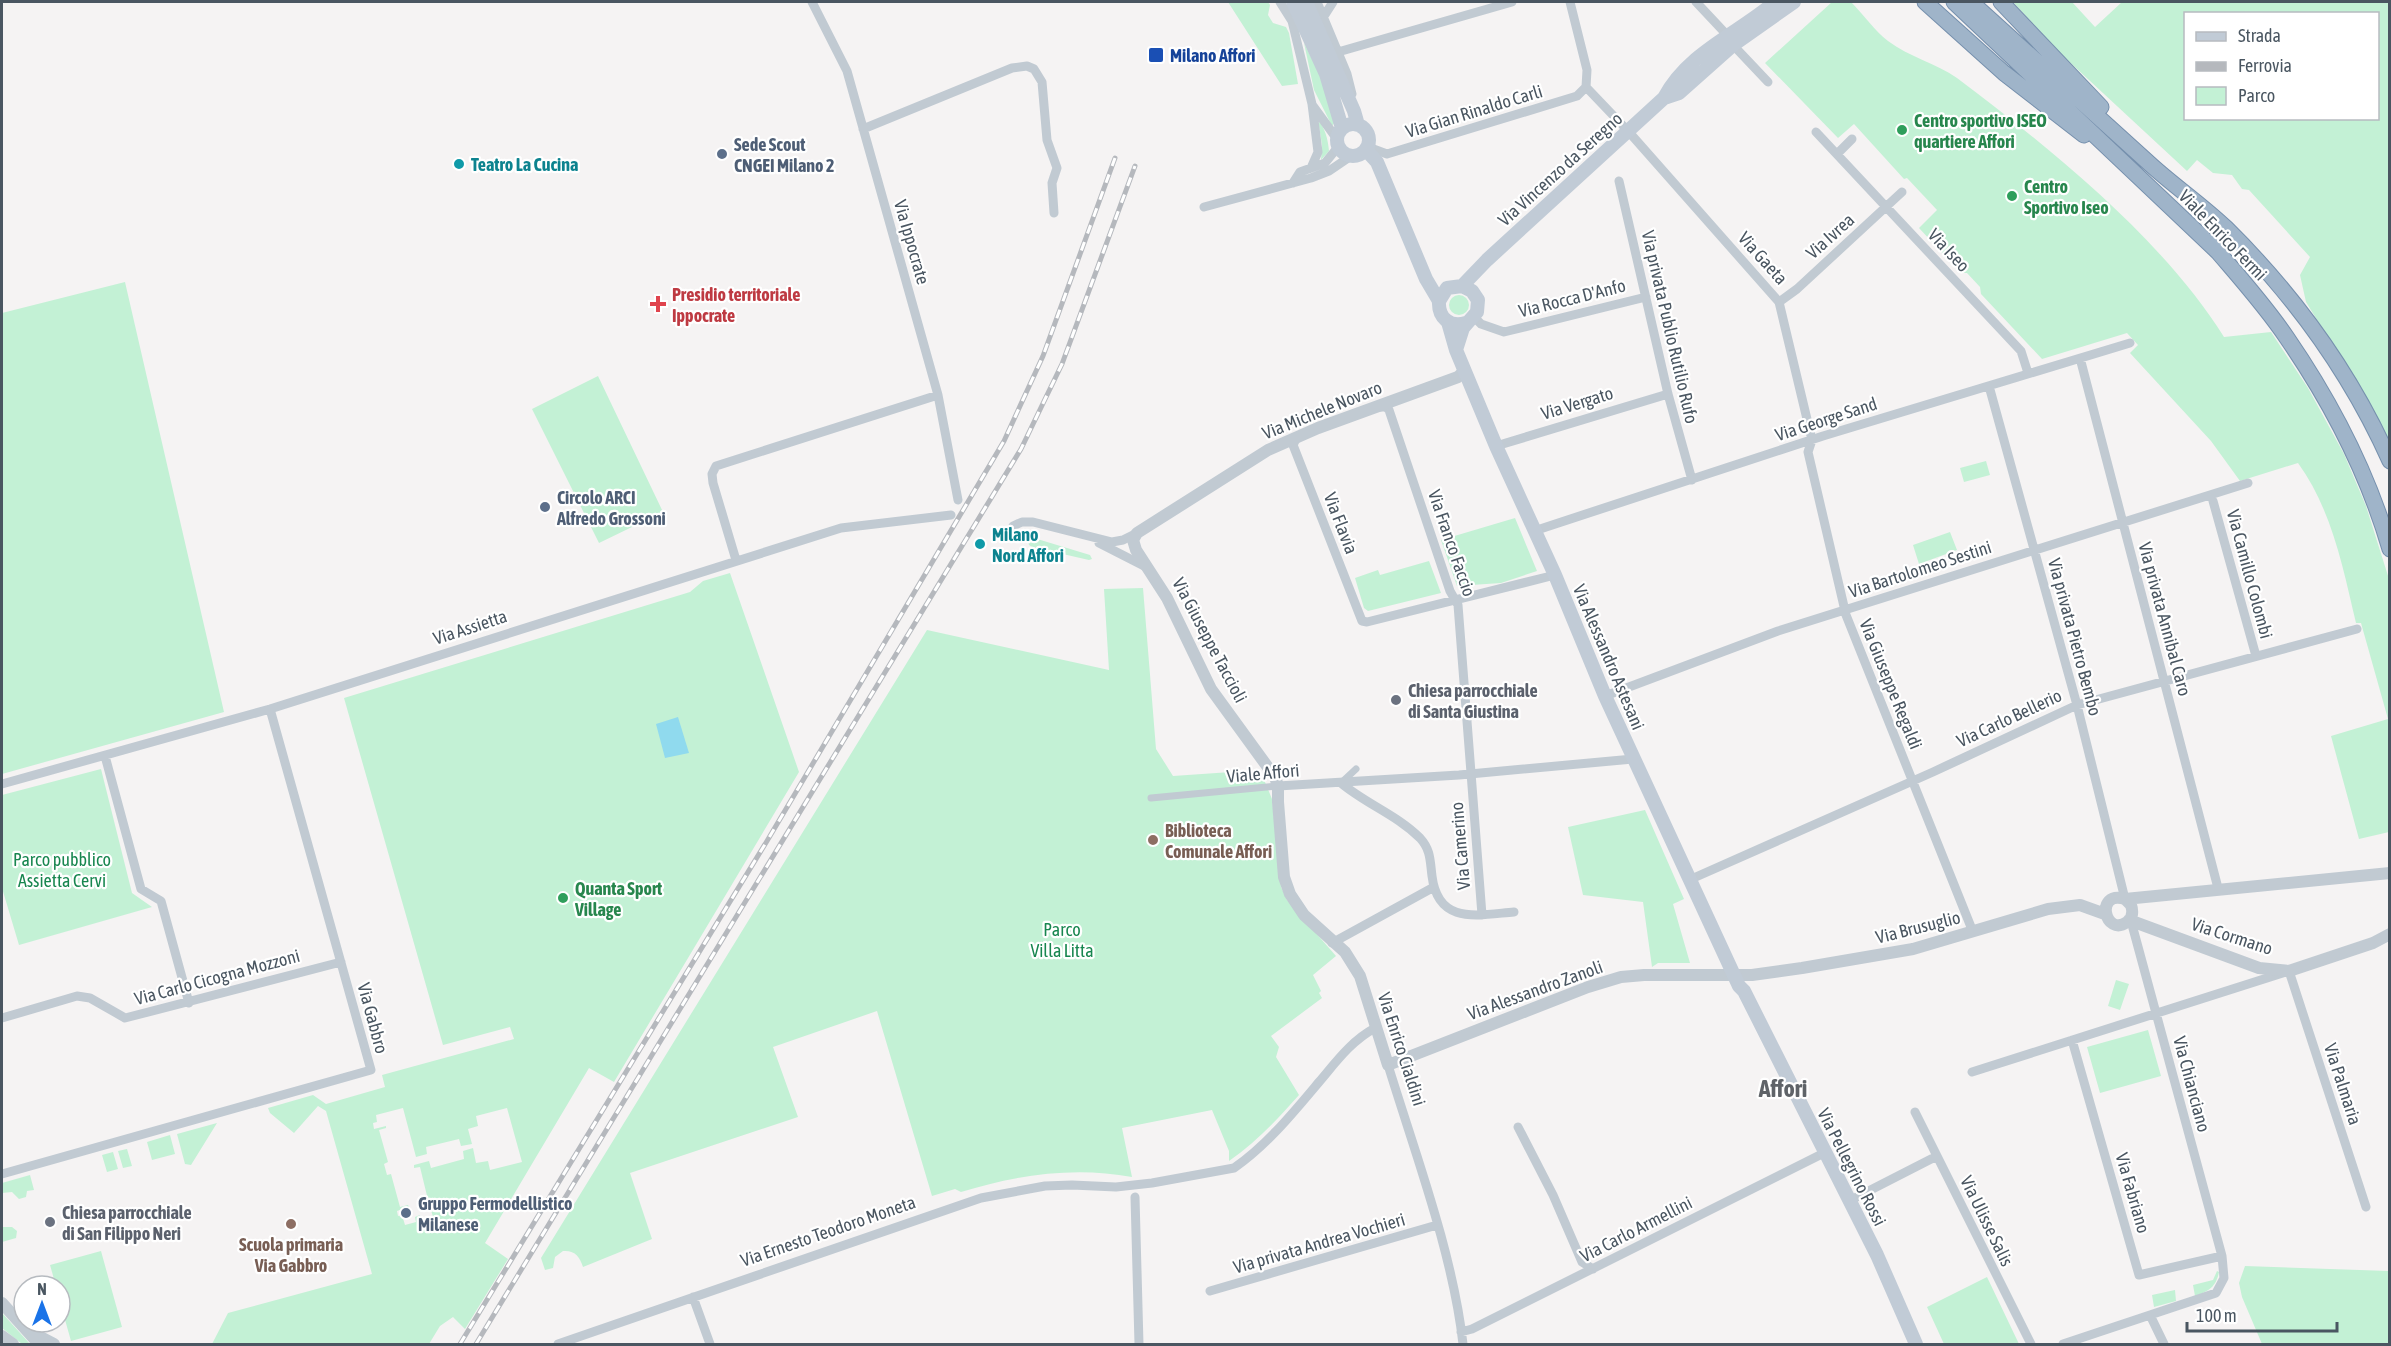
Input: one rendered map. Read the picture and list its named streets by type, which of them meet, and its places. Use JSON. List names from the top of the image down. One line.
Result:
{"streets":{"highway":["Viale Enrico Fermi"],"main road":["Via Vincenzo da Seregno","Via Alessandro Astesani","Via Pellegrino Rossi"],"street":["Via Gian Rinaldo Carli","Via Ivrea","Via Ippocrate","Via Iseo","Via Gaeta","Via Rocca D'Anfo","Via privata Publio Rutilio Rufo","Via Vergato","Via Michele Novaro","Via George Sand","Via Flavia","Via Franco Faccio","Via Bartolomeo Sestini","Via Camillo Colombi","Via privata Annibal Caro","Via Assietta","Via privata Pietro Bembo","Via Giuseppe Taccioli","Via Giuseppe Regaldi","Via Carlo Bellerio","Viale Affori","Via Camerino","Via Brusuglio","Via Cormano","Via Carlo Cicogna Mozzoni","Via Alessandro Zanoli","Via Gabbro","Via Enrico Cialdini","Via Chianciano","Via Palmaria","Via Fabriano","Via Ulisse Salis","Via Carlo Armellini","Via Ernesto Teodoro Moneta","Via privata Andrea Vochieri"]},"crossings":[["Via Gian Rinaldo Carli","Via Alessandro Astesani"],["Via Vincenzo da Seregno","Via Gaeta"],["Via Vincenzo da Seregno","Via Rocca D'Anfo"],["Via Vincenzo da Seregno","Via Alessandro Astesani"],["Via Ivrea","Via Iseo"],["Via Ivrea","Via Gaeta"],["Via Iseo","Via George Sand"],["Via Gaeta","Via George Sand"],["Via Gaeta","Via Giuseppe Regaldi"],["Via Rocca D'Anfo","Via privata Publio Rutilio Rufo"],["Via Rocca D'Anfo","Via Alessandro Astesani"],["Via privata Publio Rutilio Rufo","Via Vergato"],["Via privata Publio Rutilio Rufo","Via George Sand"],["Via Vergato","Via Alessandro Astesani"],["Via Michele Novaro","Via Flavia"],["Via Michele Novaro","Via Franco Faccio"],["Via Michele Novaro","Via Giuseppe Taccioli"],["Via Michele Novaro","Via Alessandro Astesani"],["Via George Sand","Via privata Annibal Caro"],["Via George Sand","Via privata Pietro Bembo"],["Via George Sand","Via Alessandro Astesani"],["Via George Sand","Via Giuseppe Regaldi"],["Via Flavia","Via Franco Faccio"],["Via Franco Faccio","Viale Affori"],["Via Franco Faccio","Via Camerino"],["Via Bartolomeo Sestini","Via privata Annibal Caro"],["Via Bartolomeo Sestini","Via privata Pietro Bembo"],["Via Bartolomeo Sestini","Via Alessandro Astesani"],["Via Bartolomeo Sestini","Via Giuseppe Regaldi"],["Via Camillo Colombi","Via Carlo Bellerio"],["Via privata Annibal Caro","Via Carlo Bellerio"],["Via Assietta","Via Gabbro"],["Via privata Pietro Bembo","Via Carlo Bellerio"],["Via privata Pietro Bembo","Via Brusuglio"],["Via privata Pietro Bembo","Via Cormano"],["Via privata Pietro Bembo","Via Chianciano"],["Via Giuseppe Taccioli","Viale Affori"],["Via Giuseppe Taccioli","Via Enrico Cialdini"],["Via Alessandro Astesani","Via Carlo Bellerio"],["Via Alessandro Astesani","Via Brusuglio"],["Via Alessandro Astesani","Via Alessandro Zanoli"],["Via Alessandro Astesani","Via Pellegrino Rossi"],["Via Giuseppe Regaldi","Via Carlo Bellerio"],["Via Giuseppe Regaldi","Via Brusuglio"],["Viale Affori","Via Camerino"],["Viale Affori","Via Enrico Cialdini"],["Via Brusuglio","Via Cormano"],["Via Brusuglio","Via Alessandro Zanoli"],["Via Brusuglio","Via Chianciano"],["Via Brusuglio","Via Pellegrino Rossi"],["Via Cormano","Via Chianciano"],["Via Cormano","Via Palmaria"],["Via Carlo Cicogna Mozzoni","Via Gabbro"],["Via Alessandro Zanoli","Via Enrico Cialdini"],["Via Alessandro Zanoli","Via Pellegrino Rossi"],["Via Enrico Cialdini","Via Carlo Armellini"],["Via Enrico Cialdini","Via Ernesto Teodoro Moneta"],["Via Enrico Cialdini","Via privata Andrea Vochieri"],["Via Chianciano","Via Fabriano"],["Via Pellegrino Rossi","Via Carlo Armellini"]],"districts":["Affori"],"parks":["Parco pubblico Assietta Cervi","Parco Villa Litta"],"places":{"transit":["Milano Affori"],"other":["Centro sportivo ISEO quartiere Affori","Sede Scout CNGEI Milano 2","Teatro La Cucina","Centro Sportivo Iseo","Circolo ARCI Alfredo Grossoni","Milano Nord Affori","Chiesa parrocchiale di Santa Giustina","Biblioteca Comunale Affori","Quanta Sport Village","Gruppo Fermodellistico Milanese","Chiesa parrocchiale di San Filippo Neri","Scuola primaria Via Gabbro"],"health":["Presidio territoriale Ippocrate"]},"legend":["Strada","Ferrovia","Parco"],"scale_bar":"100 m","north":"top"}
